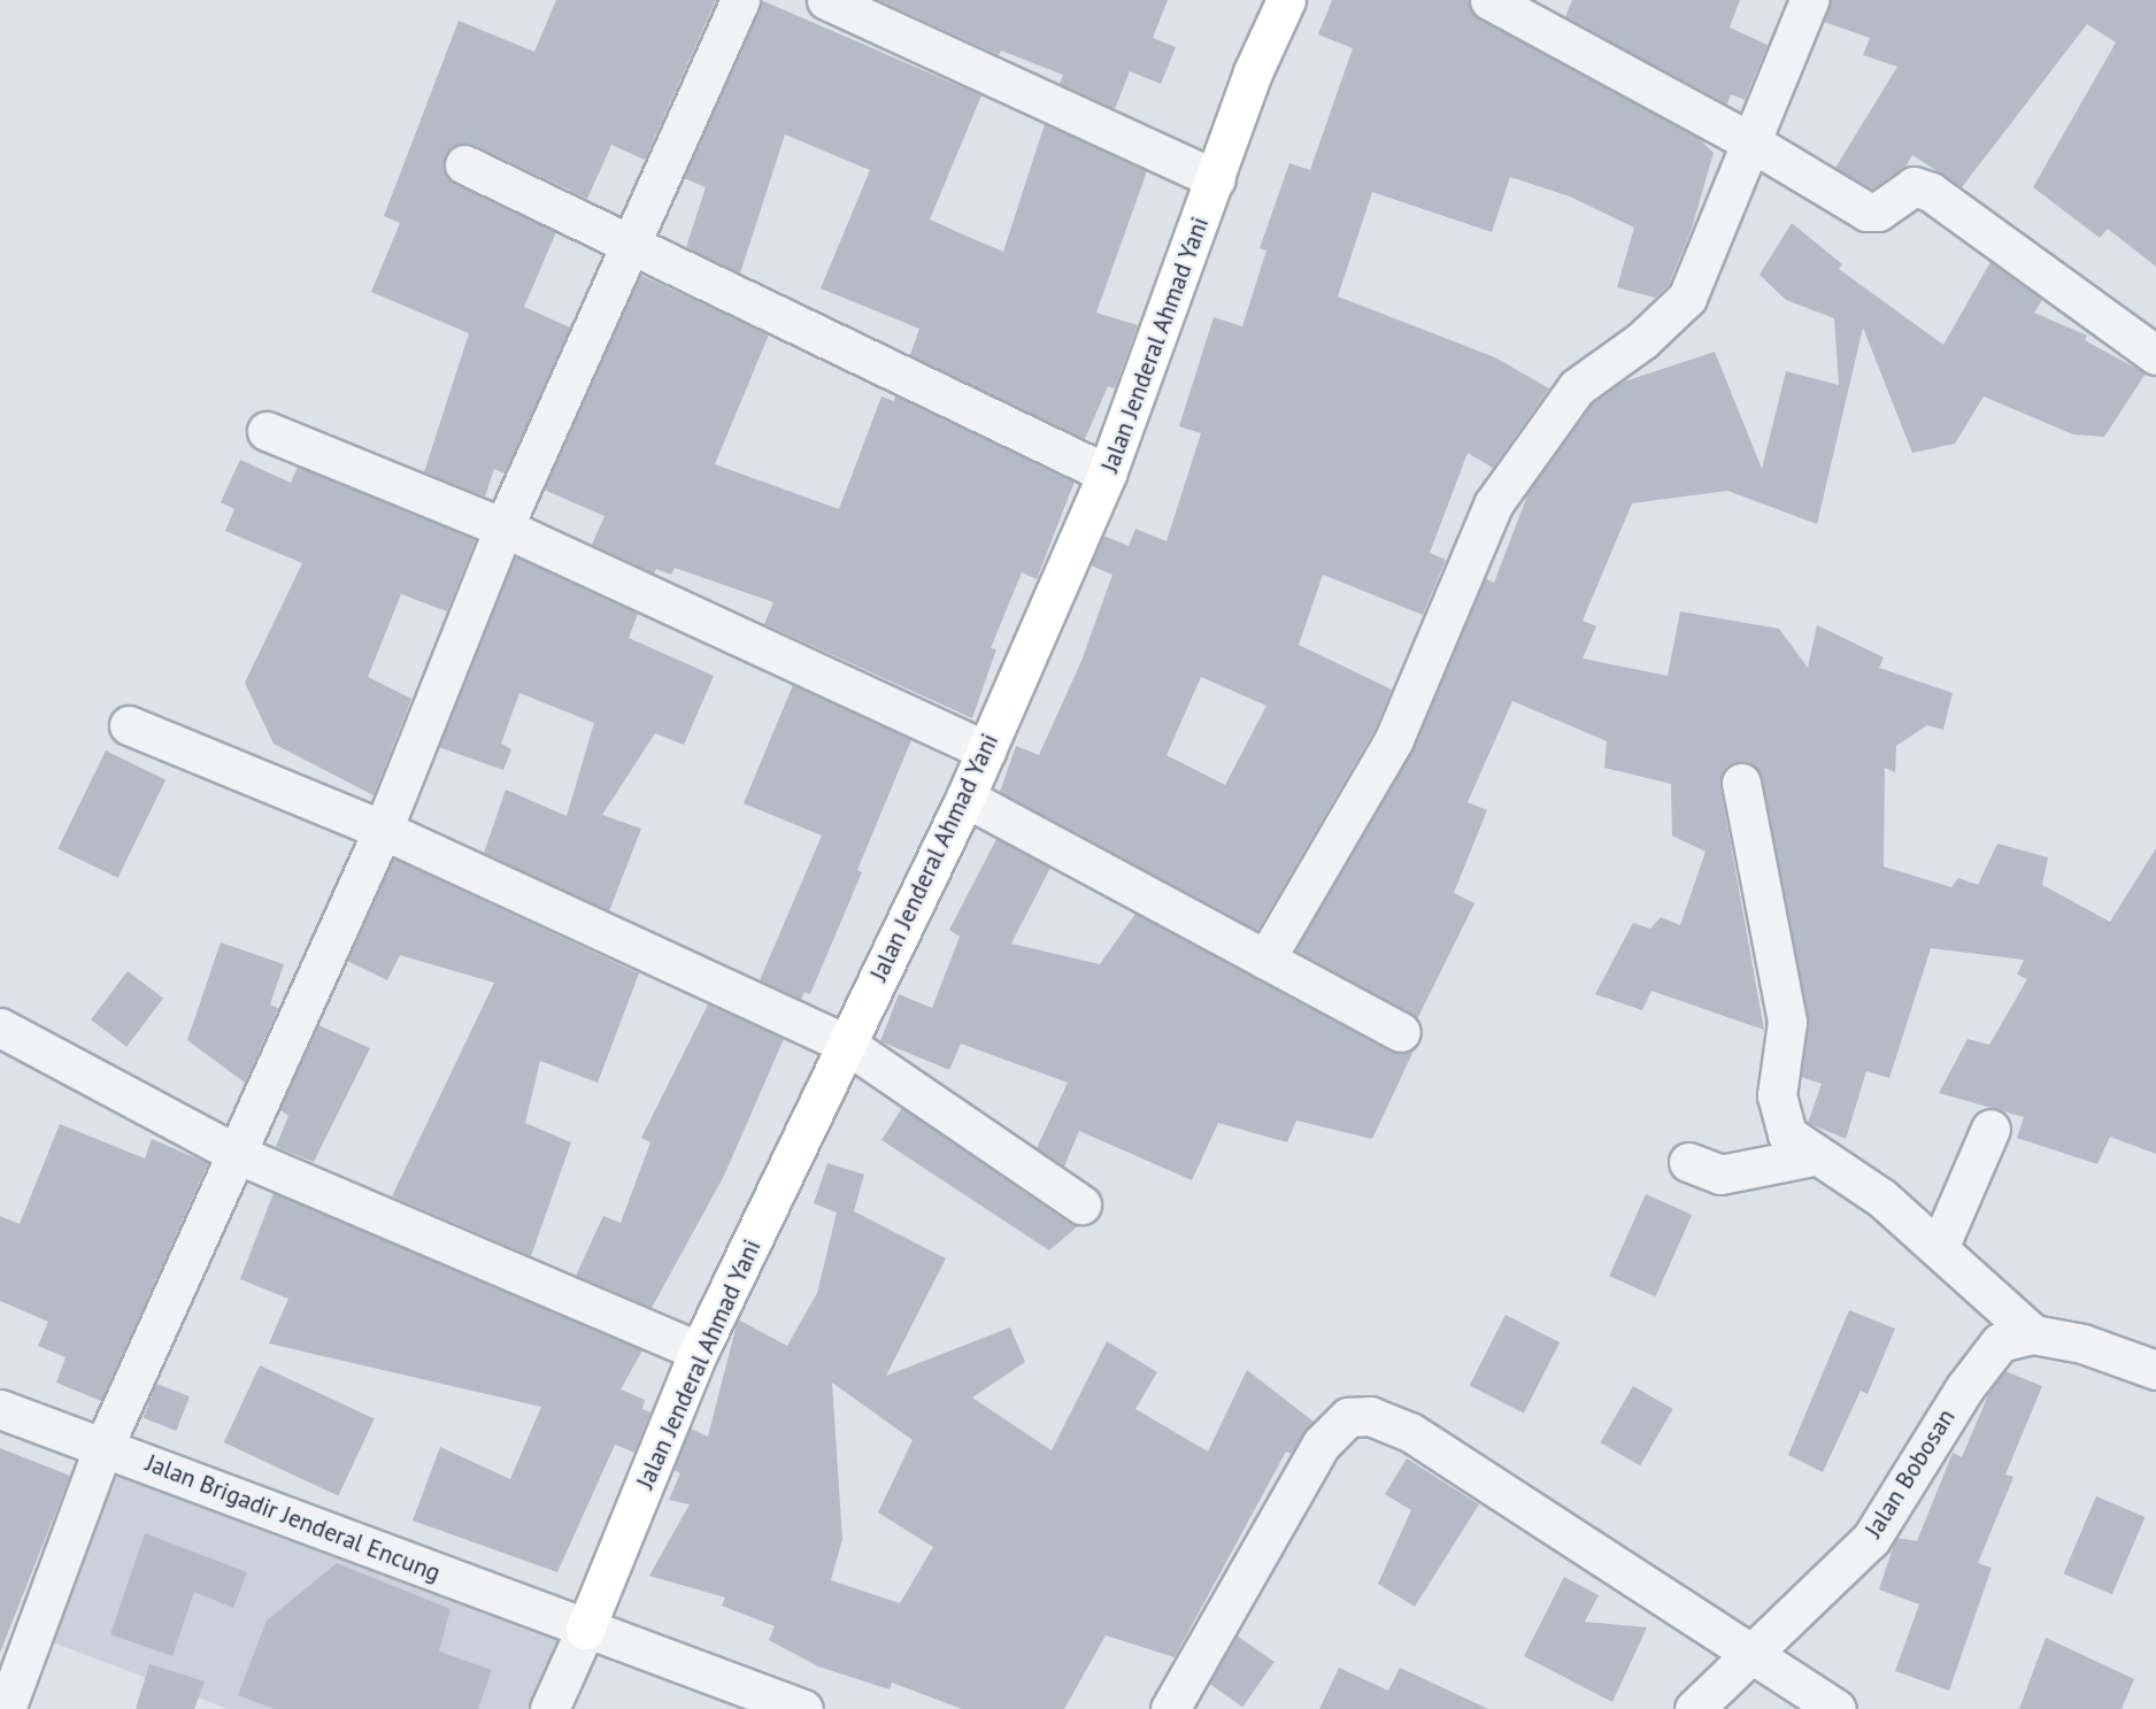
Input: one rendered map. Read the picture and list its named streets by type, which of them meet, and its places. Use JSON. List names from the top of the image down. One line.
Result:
{"streets":{"main road":["Jalan Jenderal Ahmad Yani"],"street":["Jalan Bobosan","Jalan Brigadir Jenderal Encung"]},"crossings":[["Jalan Jenderal Ahmad Yani","Jalan Brigadir Jenderal Encung"]]}
